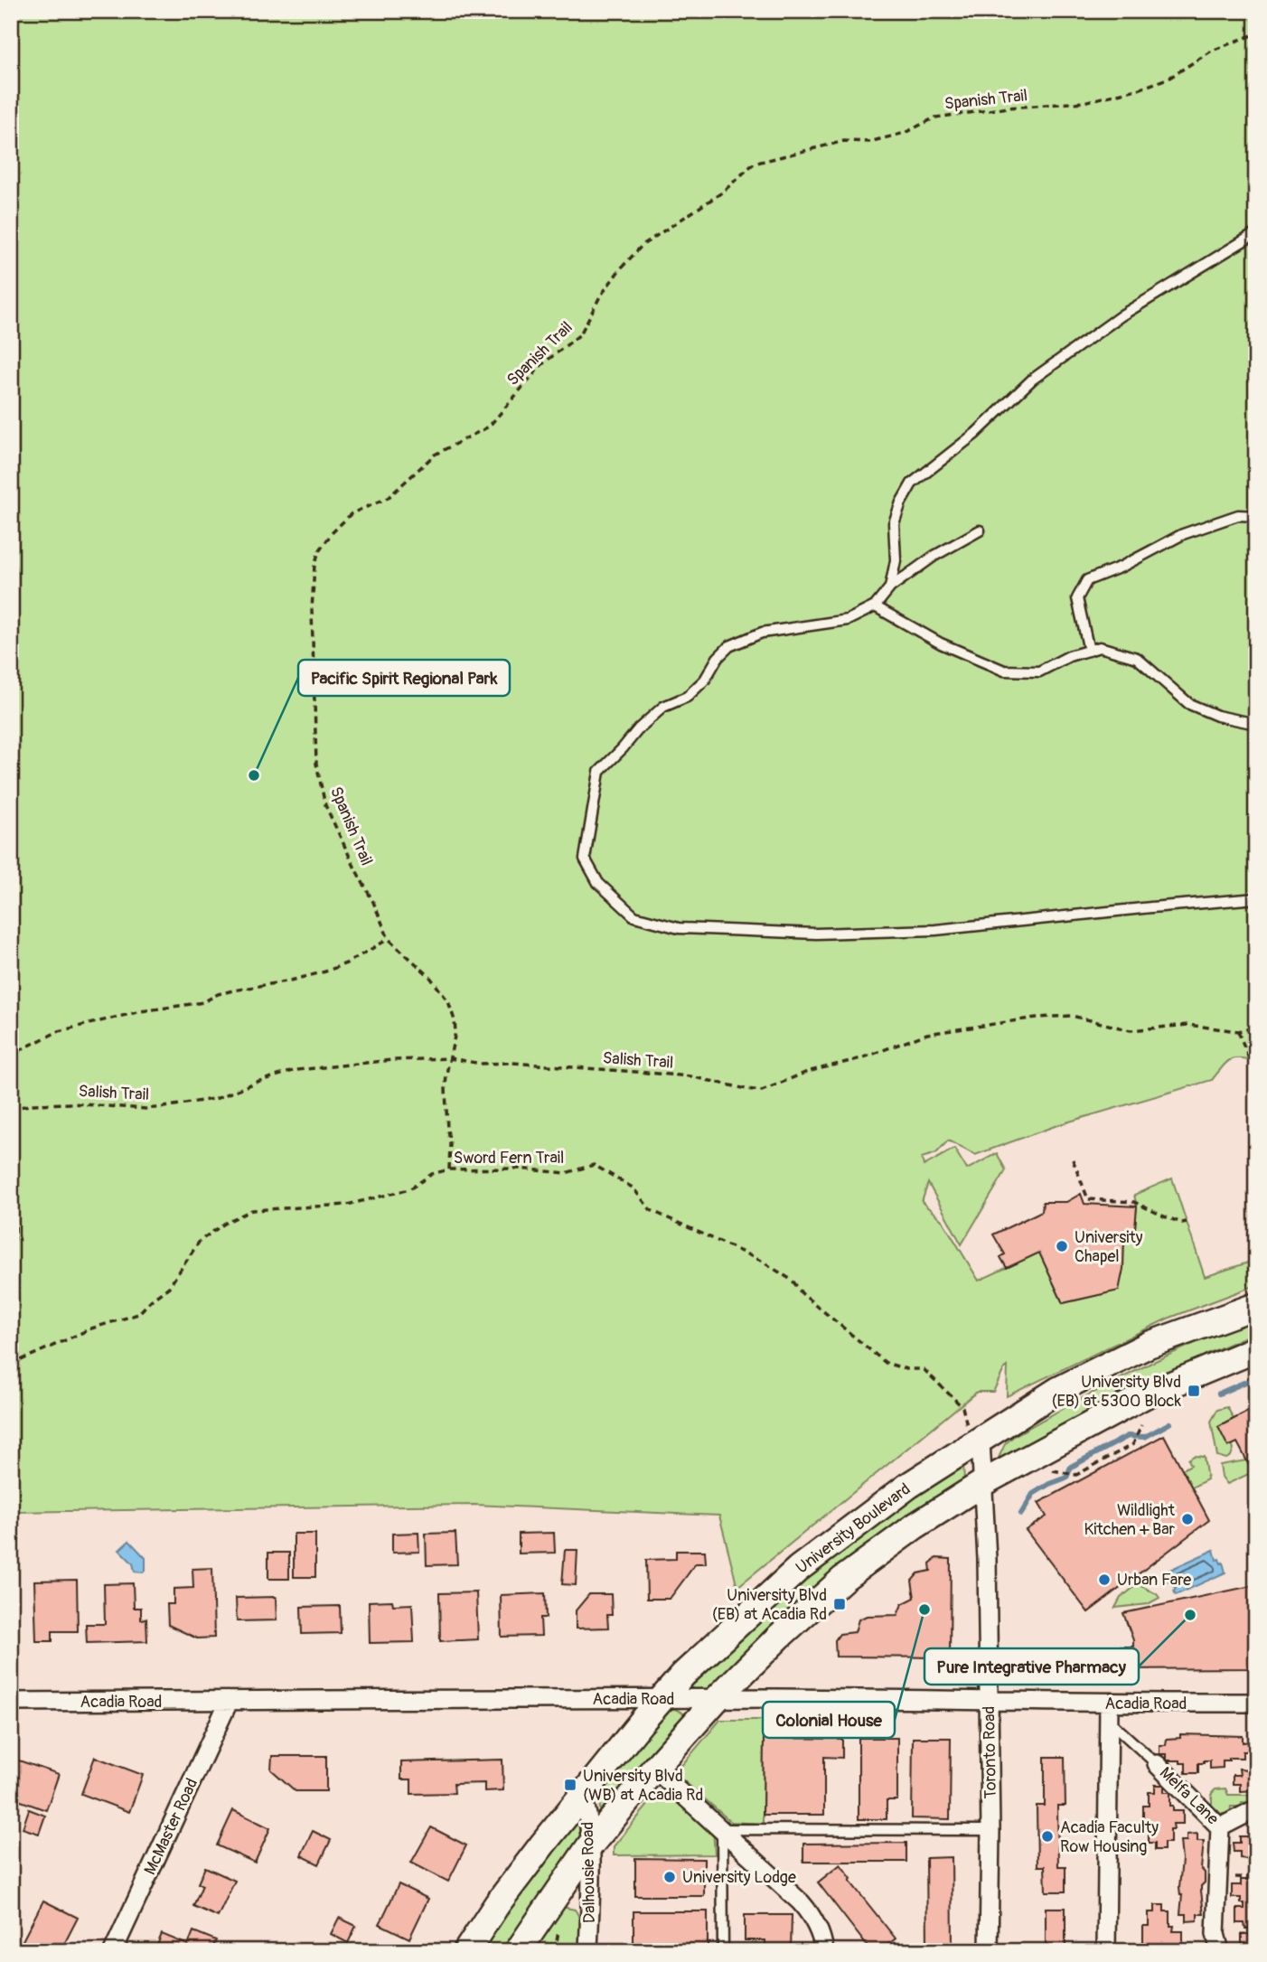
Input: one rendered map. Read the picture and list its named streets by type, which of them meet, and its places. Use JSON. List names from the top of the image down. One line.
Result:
{"streets":{"main road":["University Boulevard"],"street":["Acadia Road","Toronto Road","Melfa Lane","McMaster Road","Dalhousie Road"],"path":["Spanish Trail","Salish Trail","Sword Fern Trail"]},"crossings":[["Spanish Trail","Salish Trail"],["Spanish Trail","Sword Fern Trail"],["Sword Fern Trail","University Boulevard"],["Sword Fern Trail","Toronto Road"],["University Boulevard","Acadia Road"],["University Boulevard","Toronto Road"],["University Boulevard","Dalhousie Road"],["Acadia Road","Toronto Road"],["Acadia Road","McMaster Road"]],"places":{"other":["Pacific Spirit Regional Park","University Chapel","Wildlight Kitchen + Bar","Urban Fare","Colonial House","Pure Integrative Pharmacy","Acadia Faculty Row Housing","University Lodge"],"transit":["University Blvd (EB) at 5300 Block","University Blvd (EB) at Acadia Rd","University Blvd (WB) at Acadia Rd"]}}
